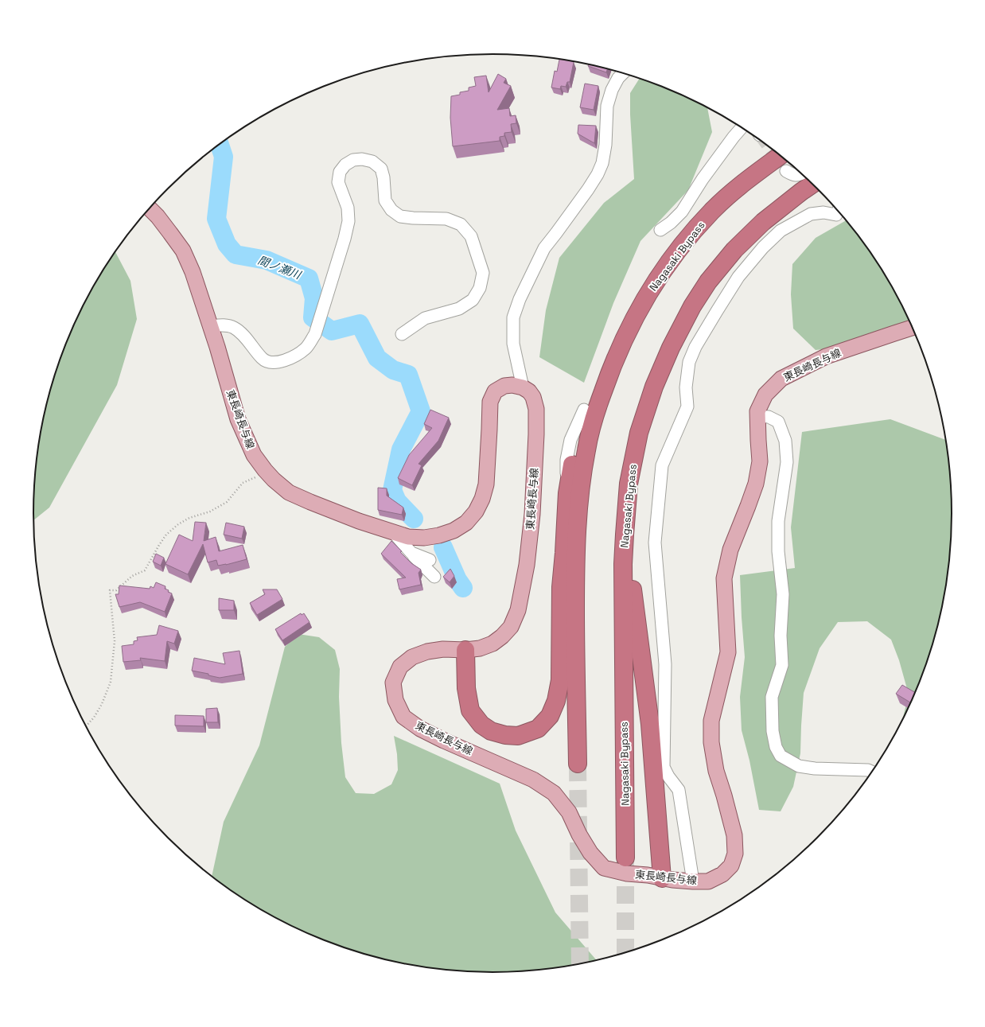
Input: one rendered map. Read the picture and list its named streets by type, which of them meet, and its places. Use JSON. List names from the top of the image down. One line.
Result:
{"streets":{"highway":["Nagasaki Bypass"],"main road":["東長崎長与線"]},"water":["間ノ瀬川"]}
